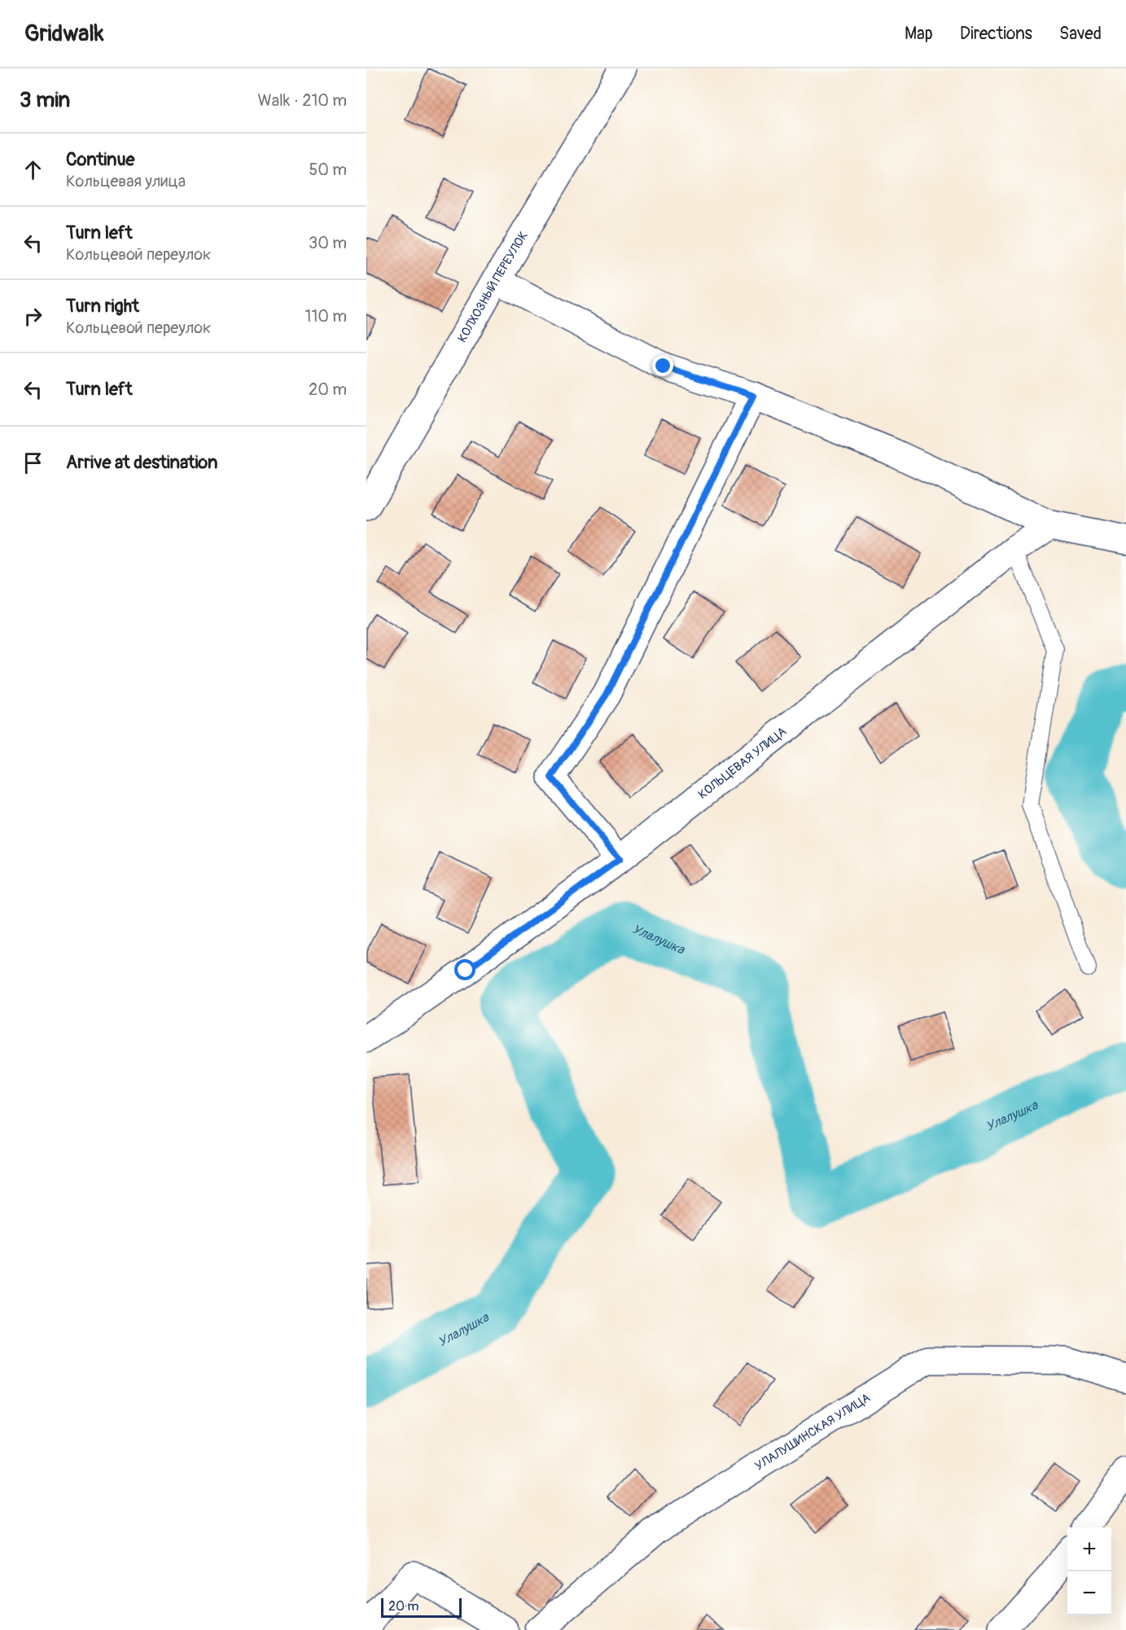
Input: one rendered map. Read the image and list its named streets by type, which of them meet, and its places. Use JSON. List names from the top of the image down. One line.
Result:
{"streets":{"street":["КОЛХОЗНЫЙ ПЕРЕУЛОК","КОЛЬЦЕВАЯ УЛИЦА","УЛАЛУШИНСКАЯ УЛИЦА"]},"water":["Улалушка"],"scale_bar":"20 m","page":{"header":"Gridwalk","nav":["Map","Directions","Saved"],"heading":["3 min","Walk · 210 m"],"list":[["Continue","Кольцевая улица","50 m"],["Turn left","Кольцевой переулок","30 m"],["Turn right","Кольцевой переулок","110 m"],["Turn left","20 m"],"Arrive at destination"],"map_buttons":["+","−"],"scale":"20 m"}}
